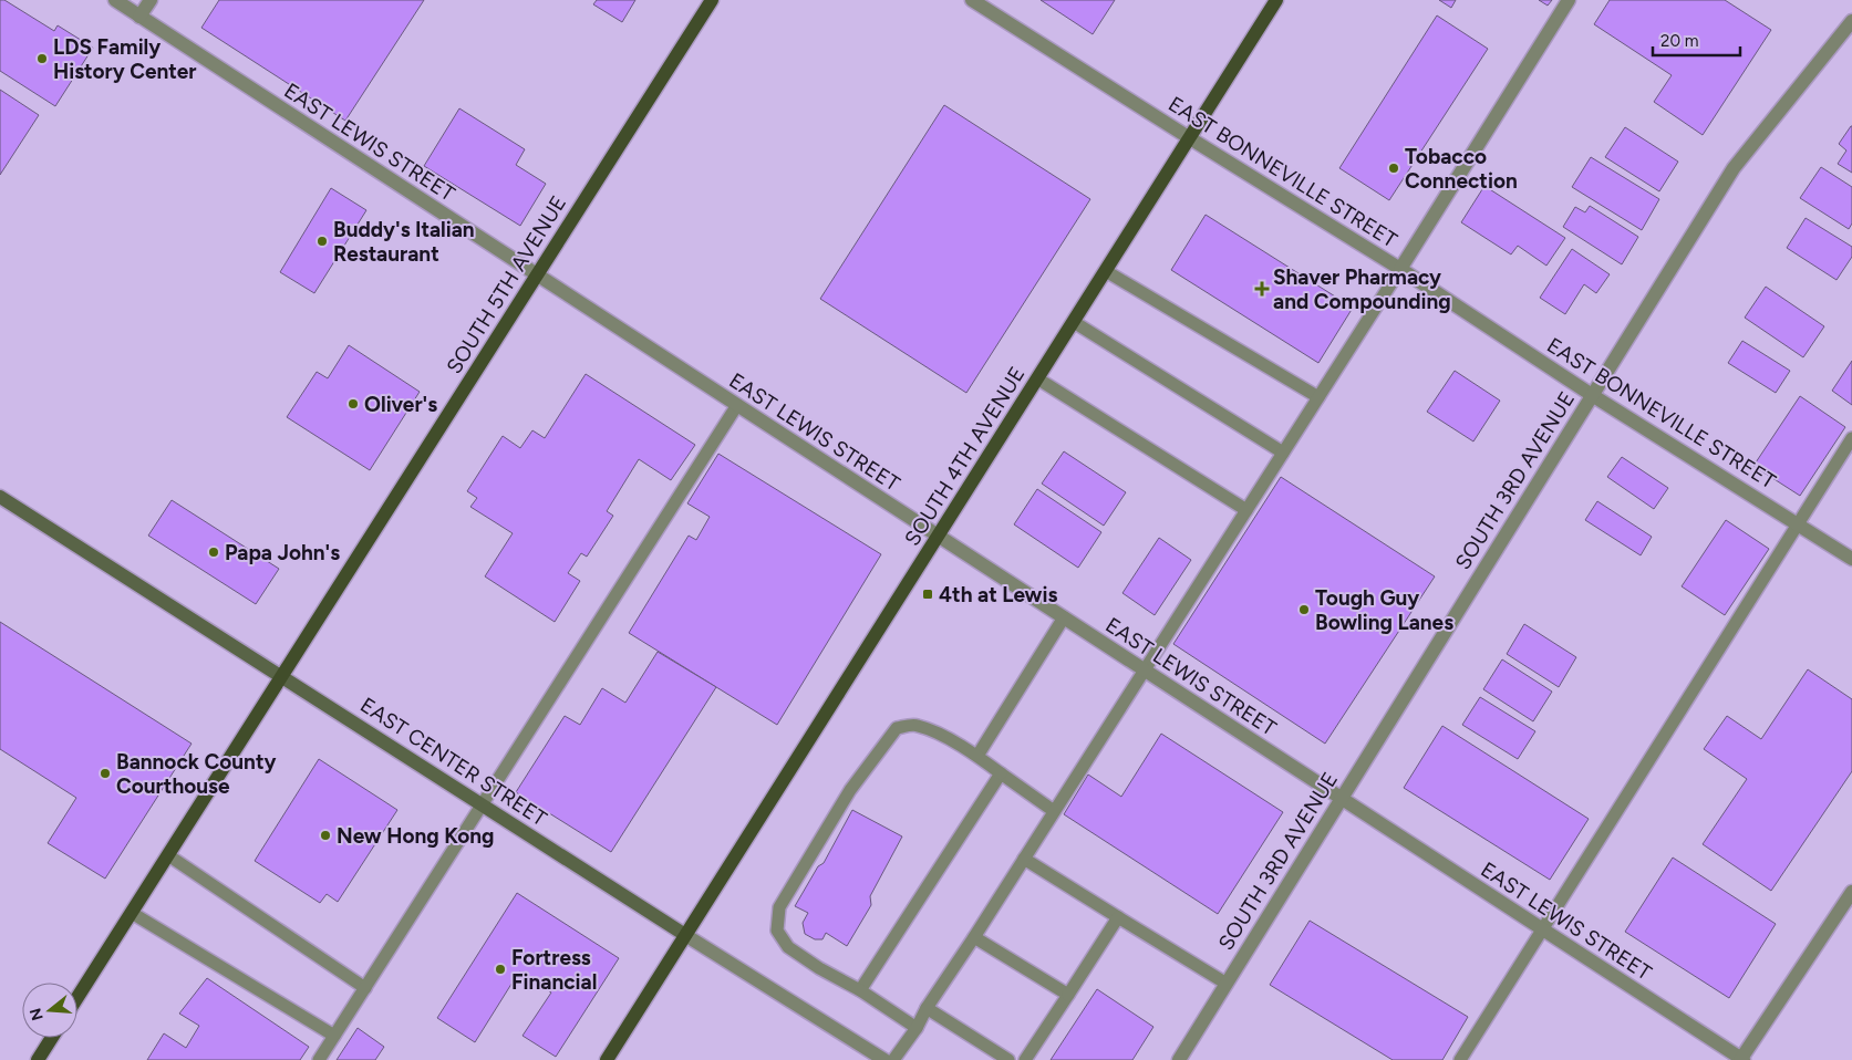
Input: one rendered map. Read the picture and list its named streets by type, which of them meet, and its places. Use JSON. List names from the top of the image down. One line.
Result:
{"streets":{"main road":["SOUTH 5TH AVENUE","SOUTH 4TH AVENUE","EAST CENTER STREET"],"street":["EAST LEWIS STREET","EAST BONNEVILLE STREET","SOUTH 3RD AVENUE"]},"crossings":[["EAST LEWIS STREET","SOUTH 5TH AVENUE"],["EAST LEWIS STREET","SOUTH 4TH AVENUE"],["EAST LEWIS STREET","SOUTH 3RD AVENUE"],["EAST BONNEVILLE STREET","SOUTH 4TH AVENUE"],["EAST BONNEVILLE STREET","SOUTH 3RD AVENUE"],["SOUTH 5TH AVENUE","EAST CENTER STREET"],["SOUTH 4TH AVENUE","EAST CENTER STREET"]],"places":{"other":["LDS Family History Center","Tobacco Connection","Buddy's Italian Restaurant","Oliver's","Papa John's","Tough Guy Bowling Lanes","Bannock County Courthouse","New Hong Kong","Fortress Financial"],"health":["Shaver Pharmacy and Compounding"],"transit":["4th at Lewis"]},"scale_bar":"20 m","north":"left"}
